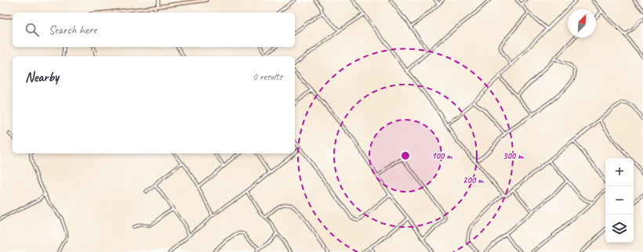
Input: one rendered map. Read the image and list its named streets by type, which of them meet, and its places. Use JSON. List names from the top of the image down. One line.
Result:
{"north":"top right","page":{"search":"Search here","heading":["Nearby","0 results"],"map_buttons":["+","−"]},"rings":["100 m","300 m","200 m"]}
